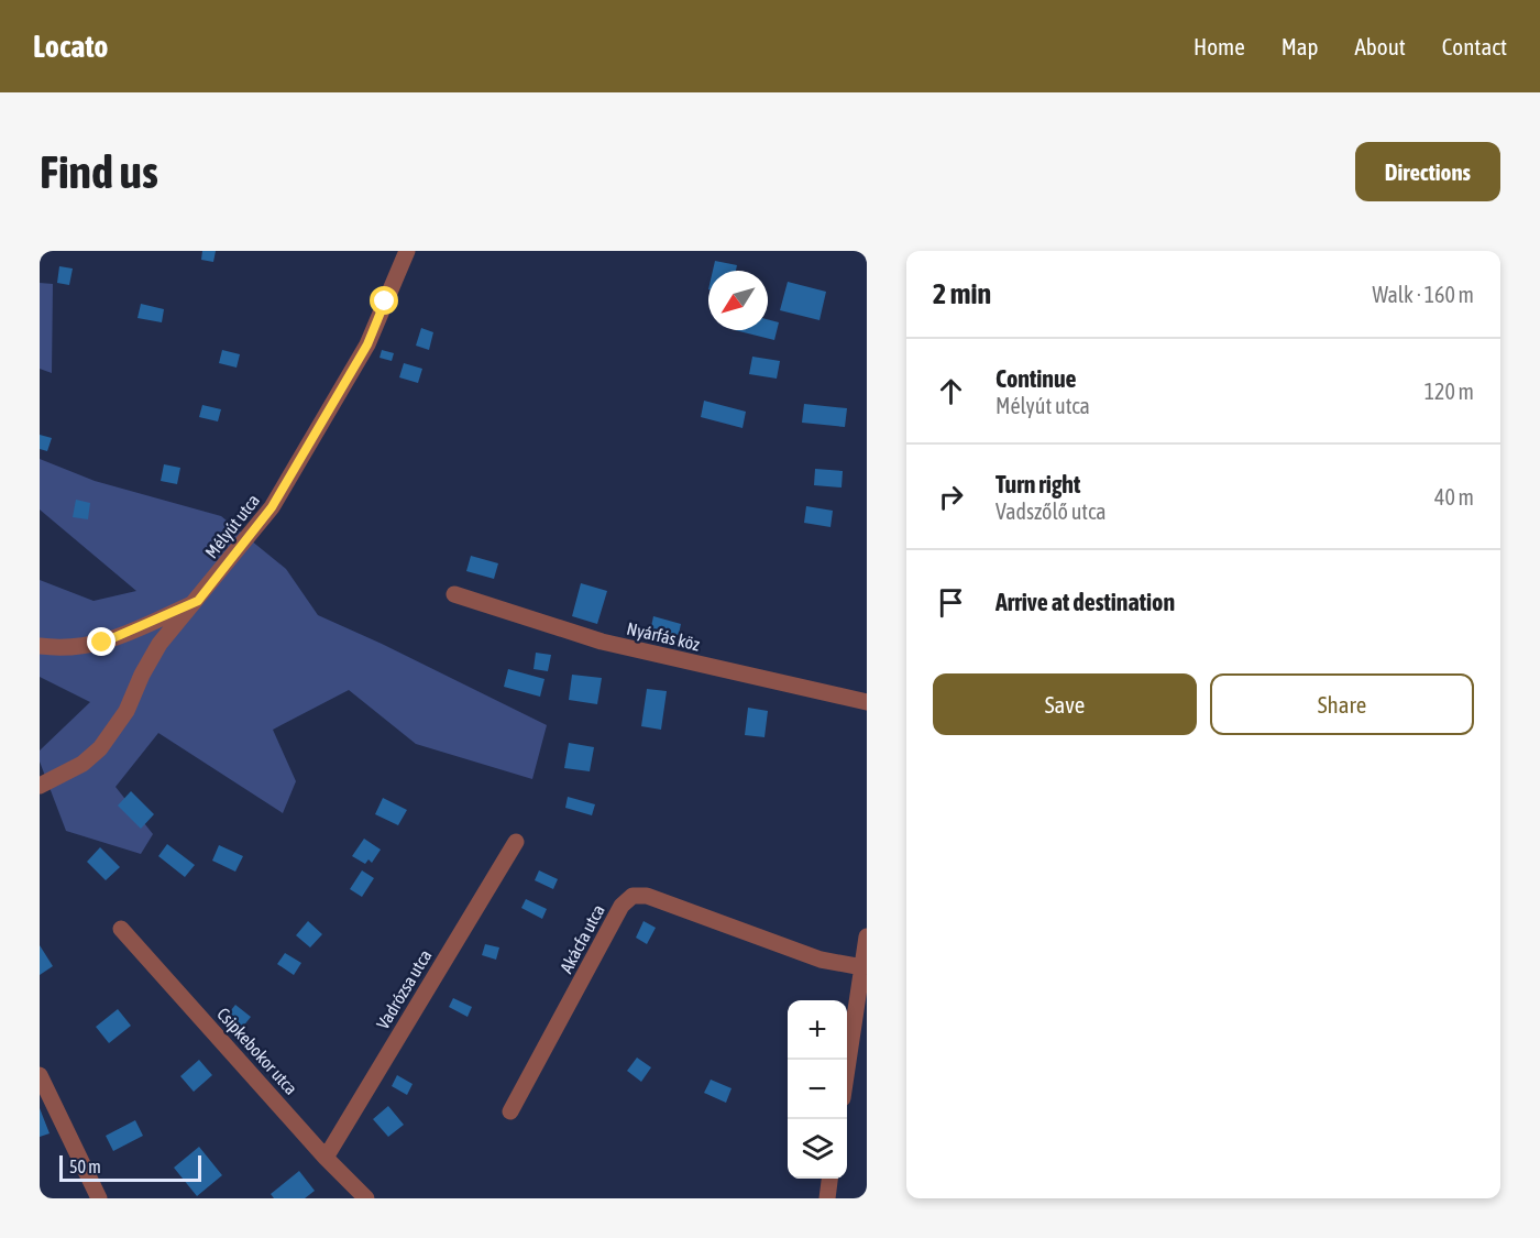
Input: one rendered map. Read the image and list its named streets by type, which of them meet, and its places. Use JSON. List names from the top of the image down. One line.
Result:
{"streets":{"street":["Mélyút utca","Nyárfás köz","Akácfa utca","Vadrózsa utca","Csipkebokor utca"]},"crossings":[["Vadrózsa utca","Csipkebokor utca"]],"scale_bar":"50 m","north":"bottom left","page":{"header":"Locato","nav":["Home","Map","About","Contact"],"buttons":["Directions",["Save","Share"]],"title":"Find us","heading":["2 min","Walk · 160 m"],"list":[["Continue","Mélyút utca","120 m"],["Turn right","Vadszőlő utca","40 m"],"Arrive at destination"],"map_buttons":["+","−"],"scale":"50 m"}}
